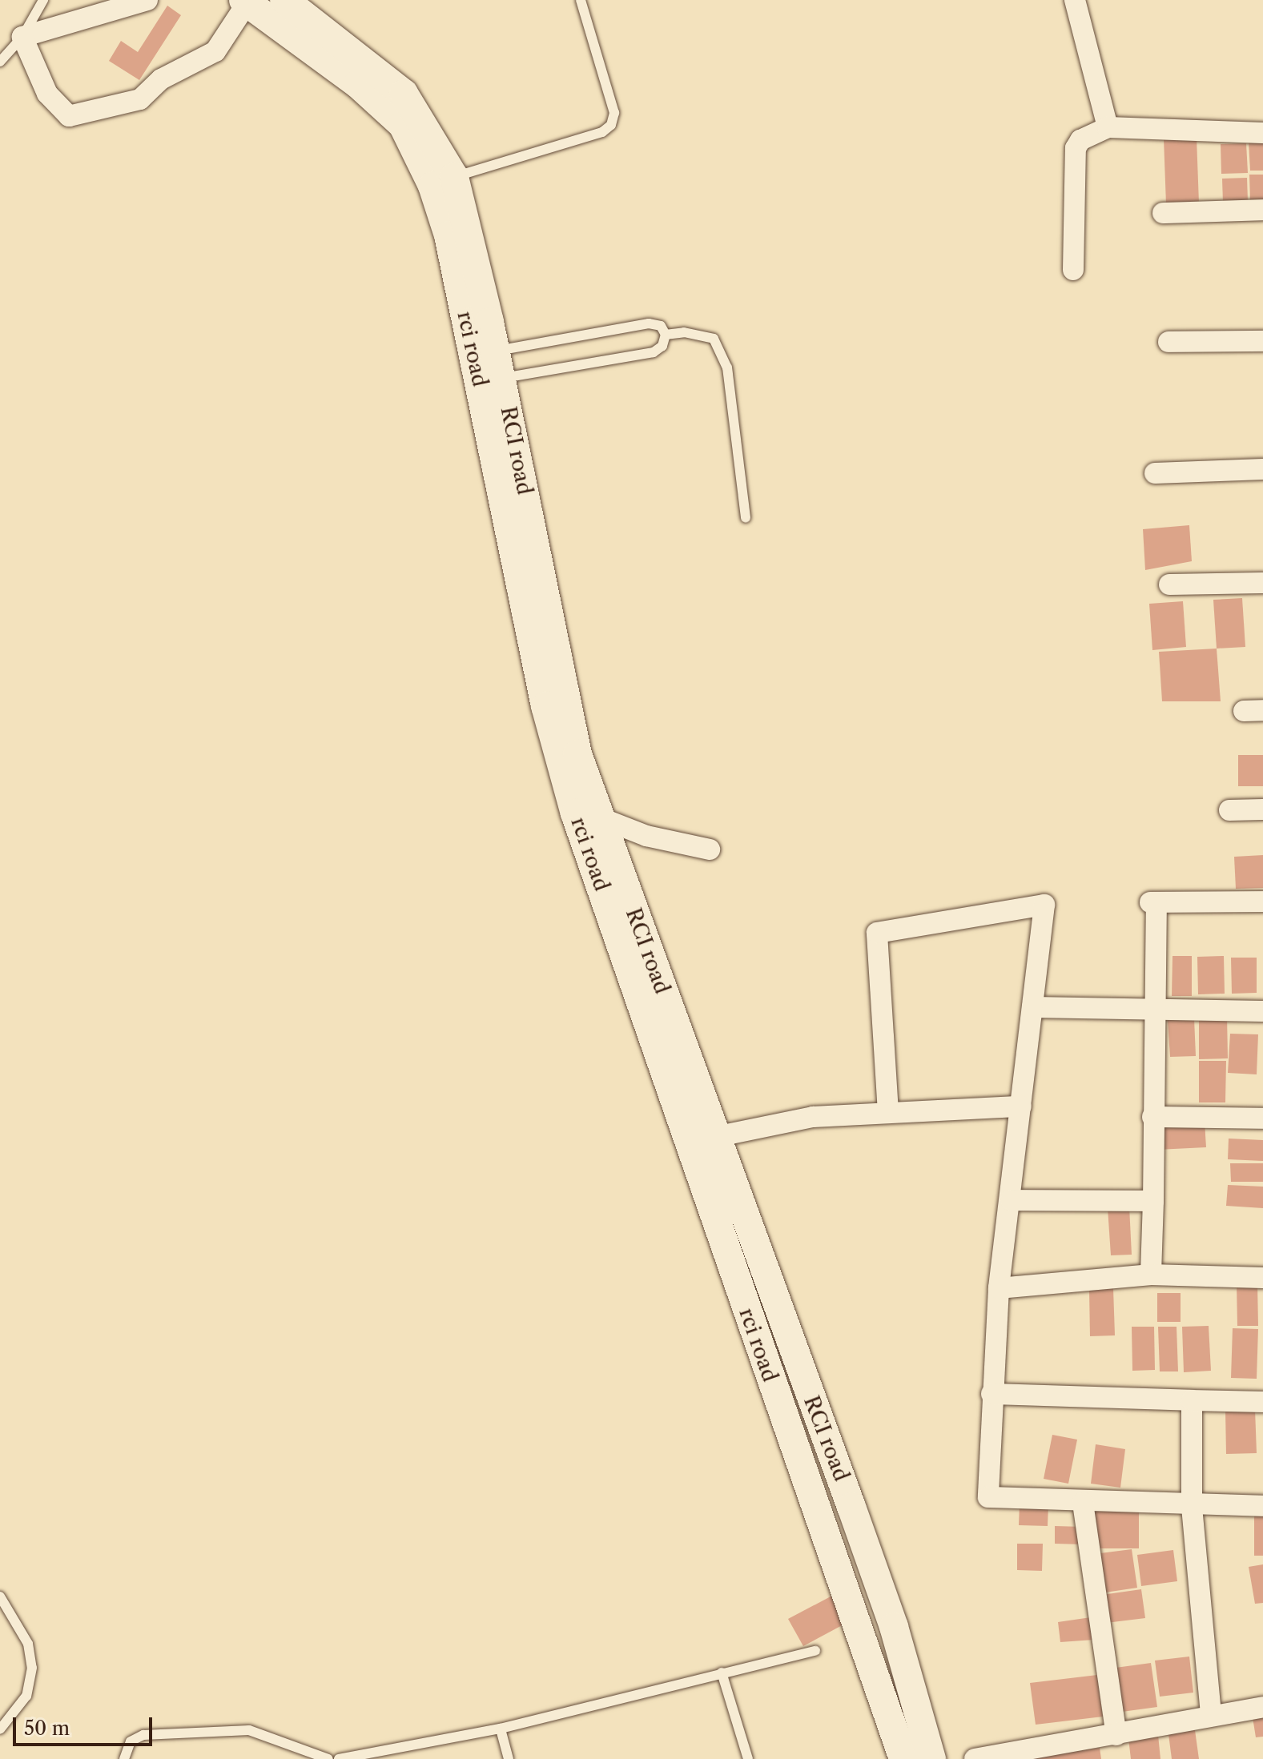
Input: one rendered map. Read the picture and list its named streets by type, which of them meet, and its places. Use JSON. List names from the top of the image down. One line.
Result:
{"streets":{"main road":["rci road","RCI road"]},"crossings":[["rci road","RCI road"]],"scale_bar":"50 m"}
